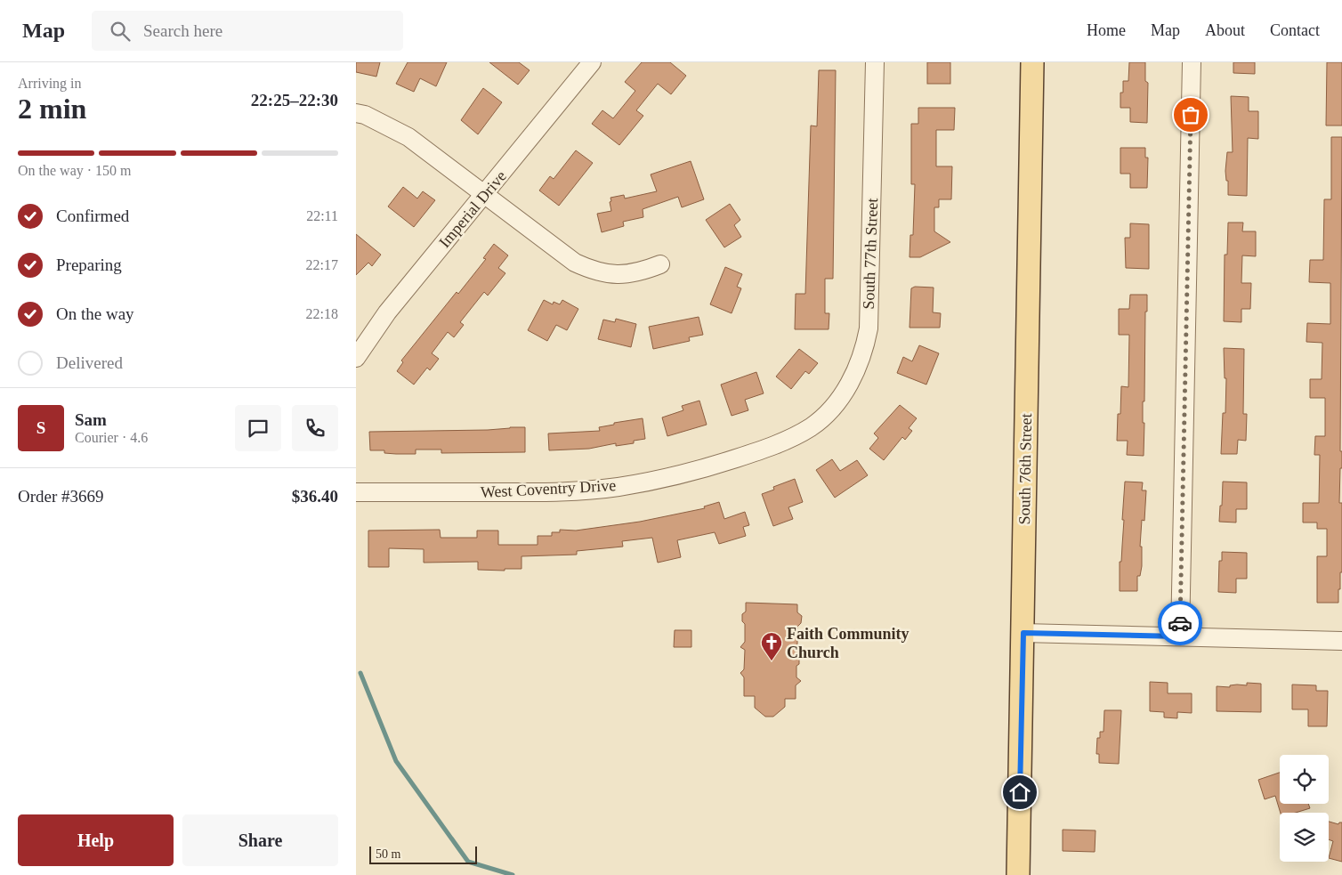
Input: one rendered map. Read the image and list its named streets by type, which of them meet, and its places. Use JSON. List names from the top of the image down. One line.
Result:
{"streets":{"main road":["South 76th Street"],"street":["Imperial Drive","South 77th Street","West Coventry Drive"]},"crossings":[["South 77th Street","West Coventry Drive"]],"places":{"church":["Faith Community Church"]},"scale_bar":"50 m","page":{"header":"Map","search":"Search here","nav":["Home","Map","About","Contact"],"heading":["2 min","Arriving in","22:25–22:30"],"panel":["Sam","Courier · 4.6","Order #3669","$36.40"],"bar":"On the way · 150 m","list":[["Confirmed","22:11"],["Preparing","22:17"],["On the way","22:18"],"Delivered"],"round":"S","buttons":["Help","Share"],"scale":"50 m"}}
